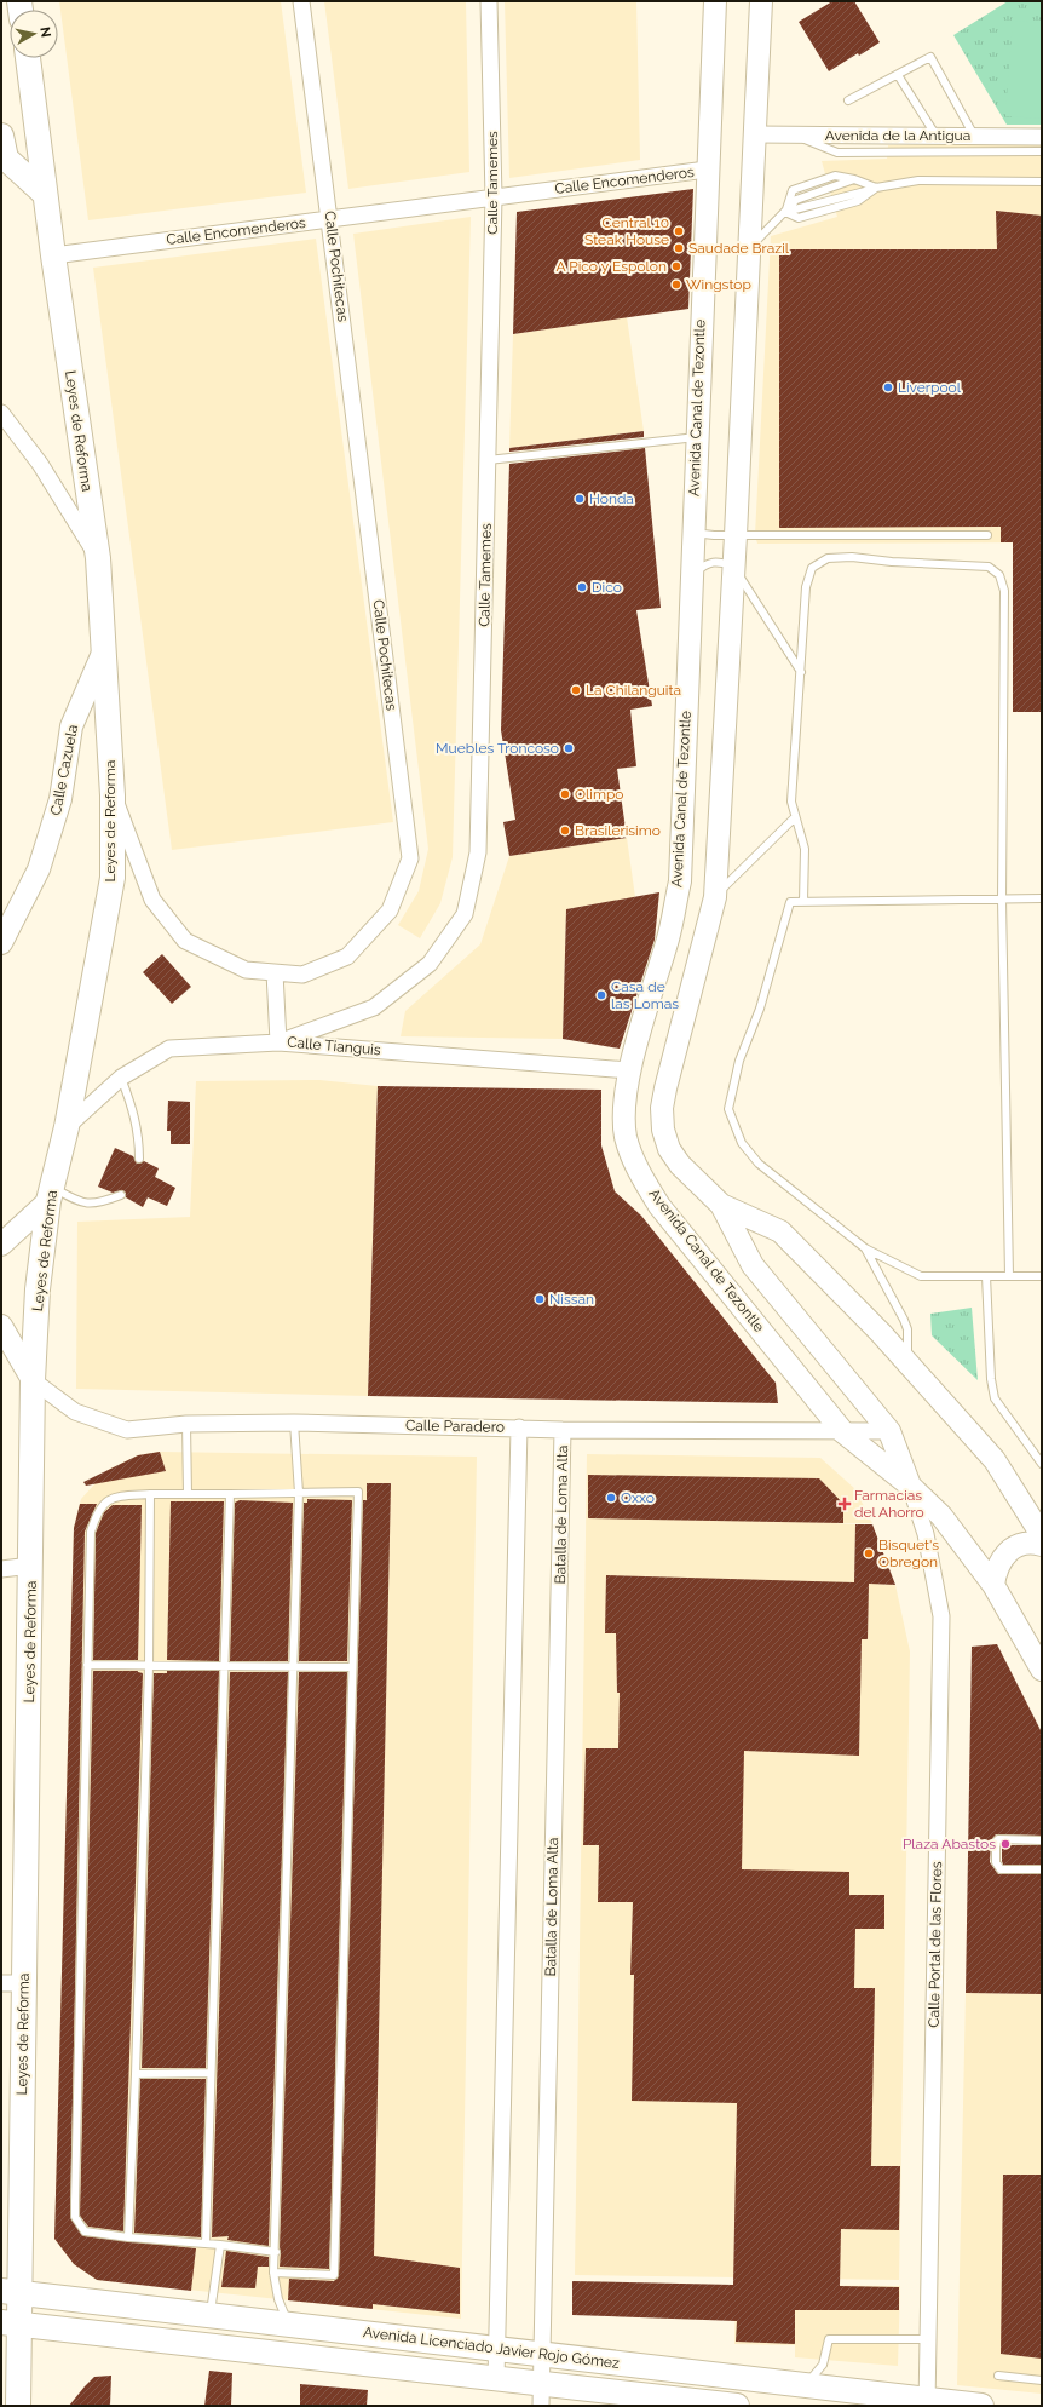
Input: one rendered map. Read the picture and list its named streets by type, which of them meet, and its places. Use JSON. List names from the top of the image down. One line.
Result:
{"streets":{"main road":["Avenida Canal de Tezontle","Leyes de Reforma","Calle Cazuela","Avenida Licenciado Javier Rojo Gómez"],"street":["Avenida de la Antigua","Calle Encomenderos","Calle Tamemes","Calle Pochitecas","Calle Tianguis","Calle Paradero","Batalla de Loma Alta","Calle Portal de las Flores"]},"crossings":[["Avenida de la Antigua","Avenida Canal de Tezontle"],["Calle Encomenderos","Calle Tamemes"],["Calle Encomenderos","Calle Pochitecas"],["Calle Encomenderos","Avenida Canal de Tezontle"],["Calle Encomenderos","Leyes de Reforma"],["Calle Tamemes","Calle Tianguis"],["Calle Pochitecas","Leyes de Reforma"],["Avenida Canal de Tezontle","Calle Tianguis"],["Avenida Canal de Tezontle","Calle Paradero"],["Avenida Canal de Tezontle","Calle Portal de las Flores"],["Leyes de Reforma","Calle Cazuela"],["Leyes de Reforma","Calle Tianguis"],["Leyes de Reforma","Calle Paradero"],["Leyes de Reforma","Avenida Licenciado Javier Rojo Gómez"],["Calle Paradero","Batalla de Loma Alta"],["Batalla de Loma Alta","Avenida Licenciado Javier Rojo Gómez"],["Calle Portal de las Flores","Avenida Licenciado Javier Rojo Gómez"]],"places":{"other":["Central 10 Steak House","Saudade Brazil","A Pico y Espolon","Wingstop","Liverpool","Honda","Dico","La Chilanguita","Muebles Troncoso","Olimpo","Brasilerisimo","Casa de las Lomas","Nissan","Oxxo","Bisquet's Obregon","Plaza Abastos"],"health":["Farmacias del Ahorro"]},"north":"right"}
